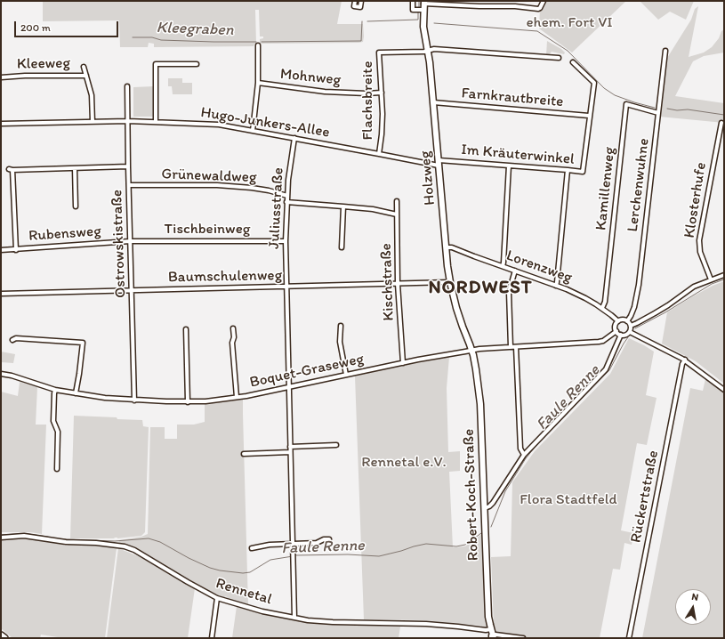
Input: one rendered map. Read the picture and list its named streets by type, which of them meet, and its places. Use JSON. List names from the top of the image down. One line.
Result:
{"streets":{"street":["Kleeweg","Mohnweg","Farnkrautbreite","Flachsbreite","Hugo-Junkers-Allee","Im Kräuterwinkel","Grünewaldweg","Holzweg","Lerchenwuhne","Kamillenweg","Klosterhufe","Juliusstraße","Tischbeinweg","Rubensweg","Ostrowskistraße","Lorenzweg","Baumschulenweg","Kischstraße","Boquet-Graseweg","Robert-Koch-Straße","Rückertstraße","Rennetal"]},"crossings":[["Kleeweg","Hugo-Junkers-Allee"],["Mohnweg","Flachsbreite"],["Farnkrautbreite","Im Kräuterwinkel"],["Farnkrautbreite","Holzweg"],["Flachsbreite","Hugo-Junkers-Allee"],["Flachsbreite","Holzweg"],["Hugo-Junkers-Allee","Im Kräuterwinkel"],["Hugo-Junkers-Allee","Holzweg"],["Hugo-Junkers-Allee","Juliusstraße"],["Hugo-Junkers-Allee","Ostrowskistraße"],["Im Kräuterwinkel","Holzweg"],["Grünewaldweg","Juliusstraße"],["Grünewaldweg","Ostrowskistraße"],["Holzweg","Lorenzweg"],["Holzweg","Baumschulenweg"],["Holzweg","Boquet-Graseweg"],["Holzweg","Robert-Koch-Straße"],["Lerchenwuhne","Kamillenweg"],["Lerchenwuhne","Lorenzweg"],["Lerchenwuhne","Boquet-Graseweg"],["Kamillenweg","Lorenzweg"],["Juliusstraße","Tischbeinweg"],["Juliusstraße","Baumschulenweg"],["Juliusstraße","Boquet-Graseweg"],["Juliusstraße","Rennetal"],["Tischbeinweg","Rubensweg"],["Tischbeinweg","Ostrowskistraße"],["Rubensweg","Ostrowskistraße"],["Ostrowskistraße","Baumschulenweg"],["Ostrowskistraße","Boquet-Graseweg"],["Lorenzweg","Boquet-Graseweg"],["Baumschulenweg","Kischstraße"],["Kischstraße","Boquet-Graseweg"],["Boquet-Graseweg","Robert-Koch-Straße"],["Robert-Koch-Straße","Rennetal"]],"districts":["NORDWEST"],"water":["Kleegraben","Faule Renne"],"parks":["ehem. Fort VI","Rennetal e.V.","Flora Stadtfeld"],"scale_bar":"200 m","north":"top"}
